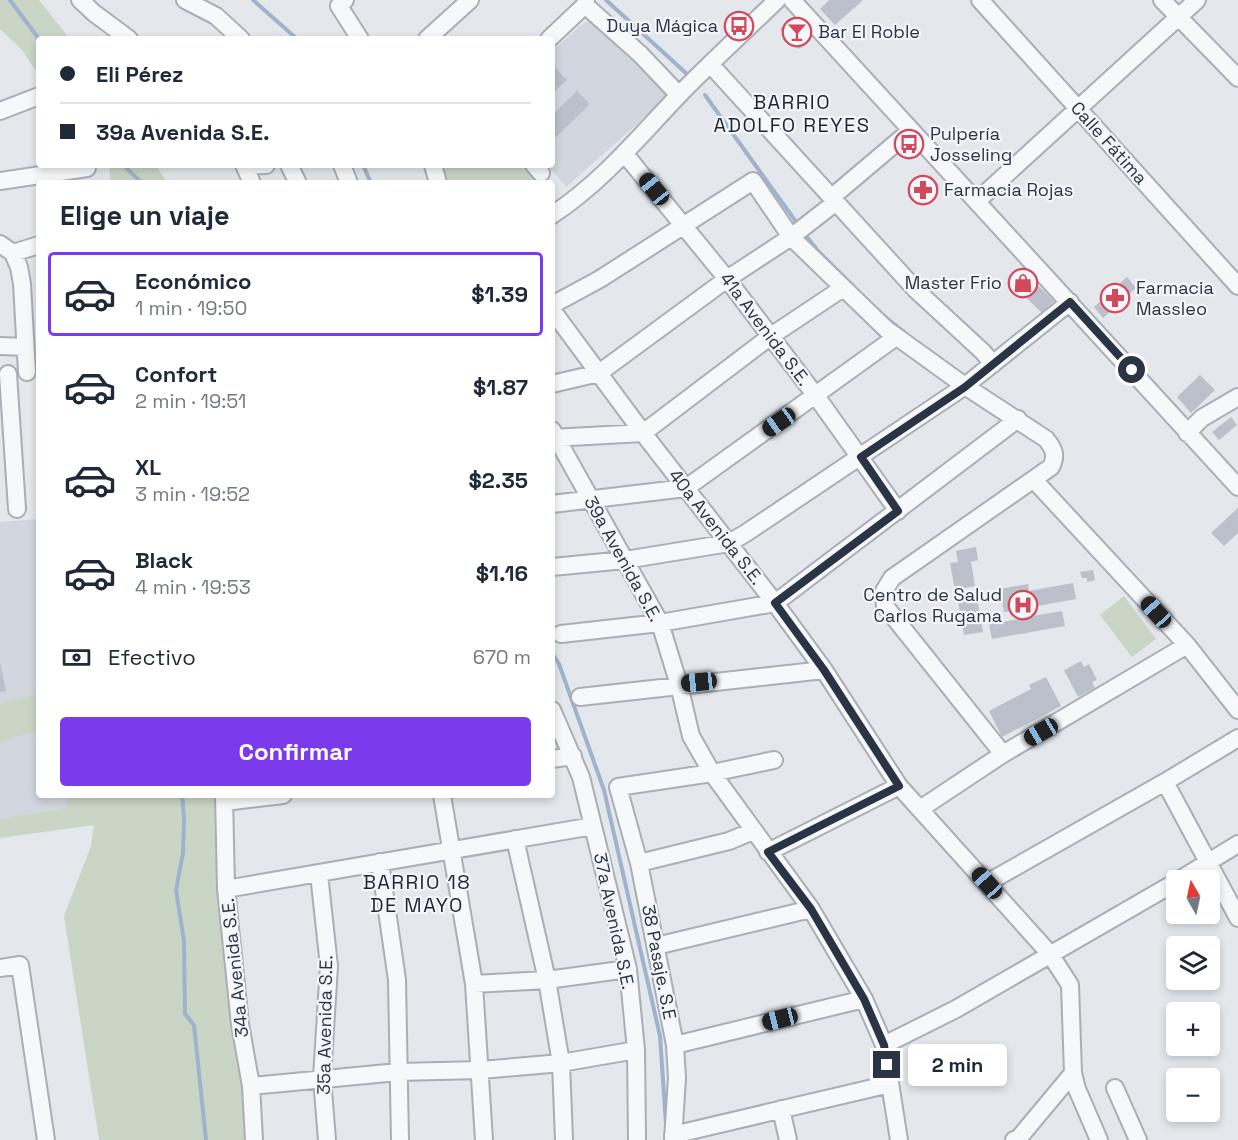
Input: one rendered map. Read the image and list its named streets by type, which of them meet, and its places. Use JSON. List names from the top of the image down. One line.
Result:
{"streets":{"street":["Calle Fátima","41a Avenida S.E.","40a Avenida S.E.","39a Avenida S.E.","37a Avenida S.E.","38 Pasaje. S.E","34a Avenida S.E.","35a Avenida S.E."]},"crossings":[["39a Avenida S.E.","38 Pasaje. S.E"]],"districts":["BARRIO ADOLFO REYES","BARRIO 18 DE MAYO"],"places":{"bus stop":["Duya Mágica","Pulpería Josseling"],"bar":["Bar El Roble"],"pharmacy":["Farmacia Rojas","Farmacia Massleo"],"shop":["Master Frio"],"hospital":["Centro de Salud Carlos Rugama"]},"north":"top","page":{"banner":["Eli Pérez","39a Avenida S.E."],"heading":"Elige un viaje","list":[{"name":"Económico","note":"1 min · 19:50","value":"$1.39"},{"name":"Confort","note":"2 min · 19:51","value":"$1.87"},{"name":"XL","note":"3 min · 19:52","value":"$2.35"},{"name":"Black","note":"4 min · 19:53","value":"$1.16"}],"pay":["Efectivo","670 m"],"buttons":"Confirmar","map_buttons":["+","−"],"bubble":"2 min"}}
